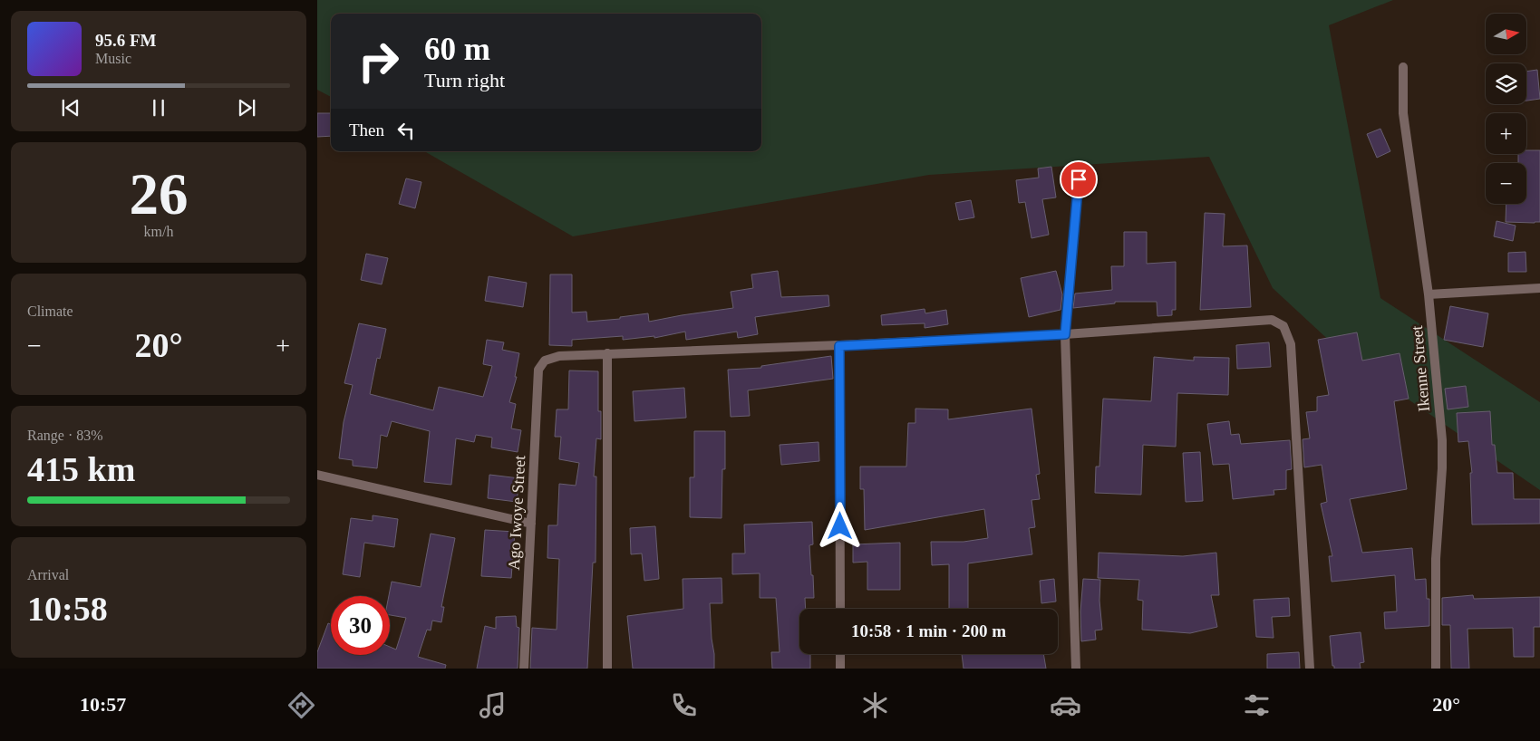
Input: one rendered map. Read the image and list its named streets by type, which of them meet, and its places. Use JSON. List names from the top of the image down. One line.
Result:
{"streets":{"street":["Ikenne Street","Ago Iwoye Street"]},"north":"right","page":{"map_buttons":["+","−"],"turn":["60 m","Turn right"],"song":["95.6 FM","Music"],"then":"Then","tile":[["26","km/h"],"Climate",["Range · 83%","415 km"],["Arrival","10:58"]],"heat":["−","20°","+"],"limit":"30","trip":"10:58 · 1 min · 200 m","tabs":["10:57","20°"]}}
